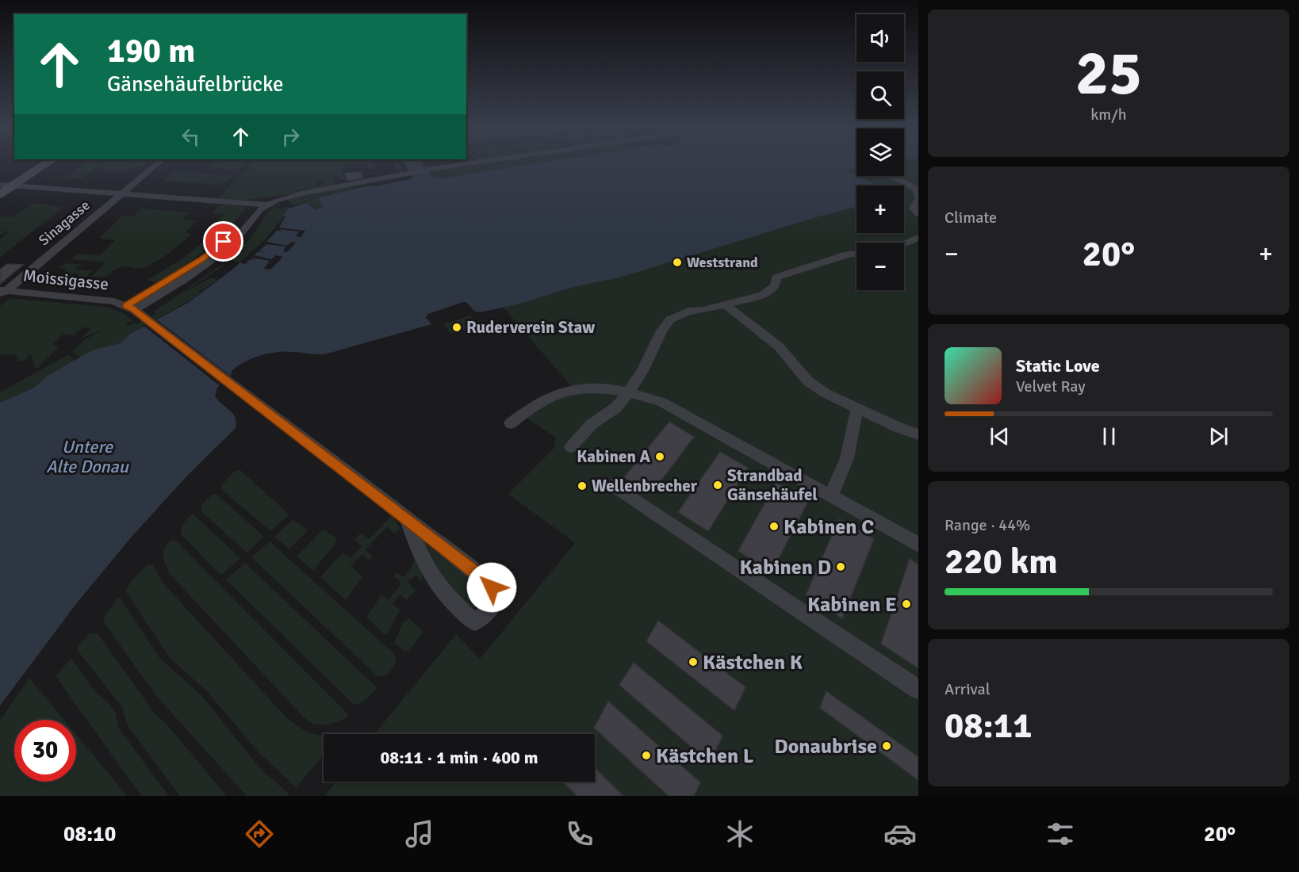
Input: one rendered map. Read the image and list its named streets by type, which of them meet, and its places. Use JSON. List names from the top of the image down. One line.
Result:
{"streets":{"street":["Sinagasse","Moissigasse"]},"crossings":[["Sinagasse","Moissigasse"]],"water":["Untere Alte Donau"],"places":["Weststrand","Ruderverein Staw","Kabinen A","Strandbad Gänsehäufel","Wellenbrecher","Kabinen C","Kabinen D","Kabinen E","Kästchen K","Donaubrise","Kästchen L"],"page":{"tile":[["25","km/h"],"Climate",["Range · 44%","220 km"],["Arrival","08:11"]],"map_buttons":["+","−"],"turn":["190 m","Gänsehäufelbrücke"],"heat":["−","20°","+"],"song":["Static Love","Velvet Ray"],"limit":"30","trip":"08:11 · 1 min · 400 m","tabs":["08:10","20°"]}}
